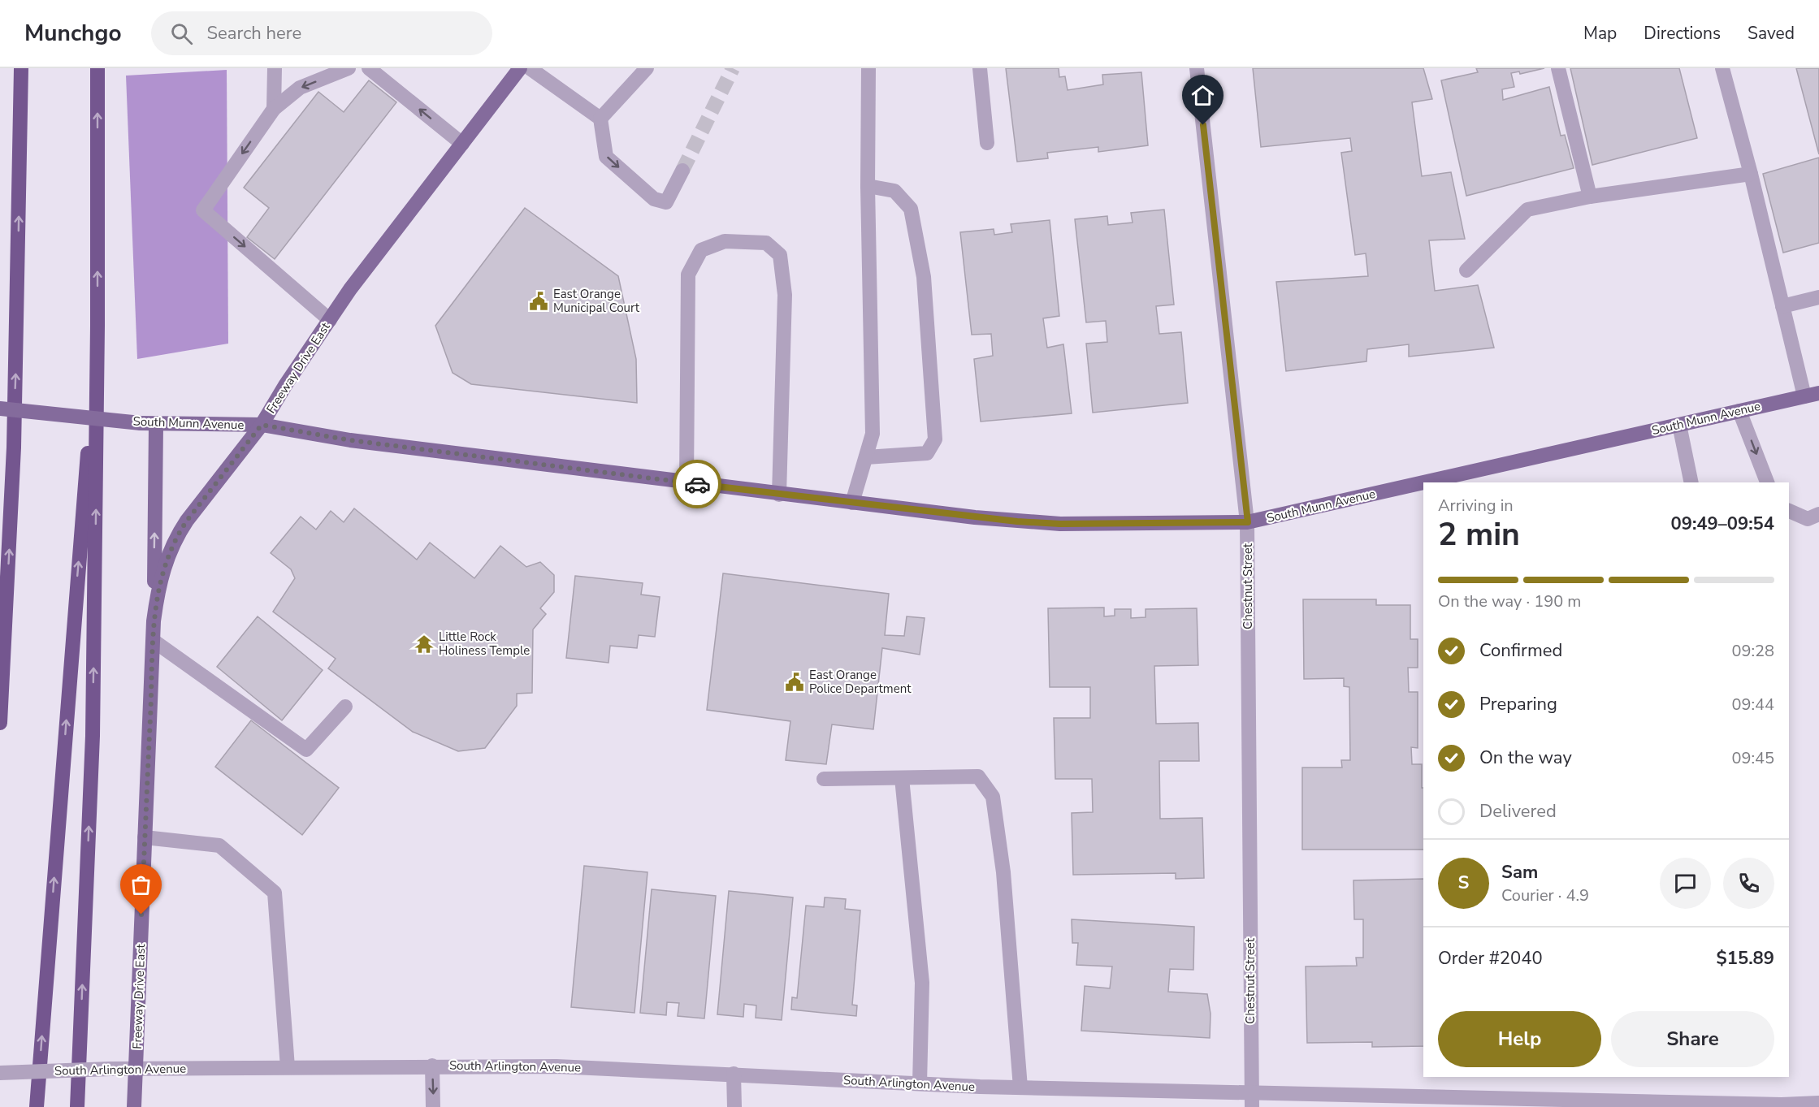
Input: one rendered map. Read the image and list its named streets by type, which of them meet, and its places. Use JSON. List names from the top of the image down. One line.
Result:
{"streets":{"main road":["Freeway Drive East","South Munn Avenue"],"street":["Chestnut Street","South Arlington Avenue"]},"crossings":[["Freeway Drive East","South Munn Avenue"],["Freeway Drive East","South Arlington Avenue"],["South Munn Avenue","Chestnut Street"],["Chestnut Street","South Arlington Avenue"]],"places":{"public building":["East Orange Municipal Court","East Orange Police Department"],"temple":["Little Rock Holiness Temple"]},"page":{"header":"Munchgo","search":"Search here","nav":["Map","Directions","Saved"],"heading":["2 min","Arriving in","09:49–09:54"],"panel":["Sam","Courier · 4.9","Order #2040","$15.89"],"bar":"On the way · 190 m","list":[["Confirmed","09:28"],["Preparing","09:44"],["On the way","09:45"],"Delivered"],"round":"S","buttons":["Help","Share"]}}
